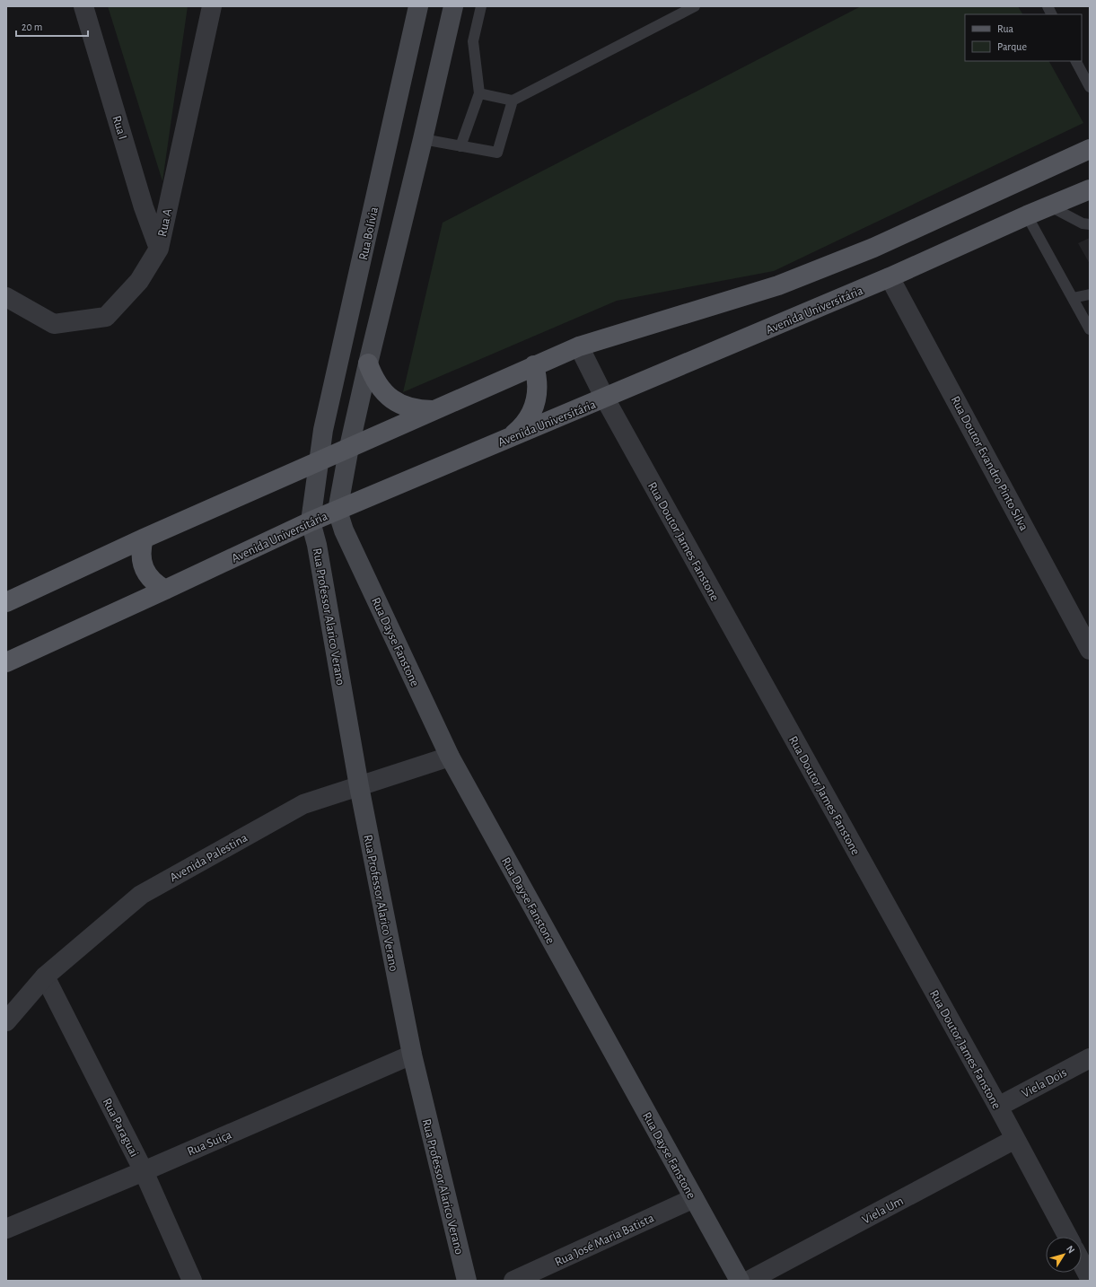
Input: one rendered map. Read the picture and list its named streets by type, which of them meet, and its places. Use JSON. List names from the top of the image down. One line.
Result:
{"streets":{"main road":["Rua Bolívia","Avenida Universitária","Rua Professor Alarico Verano","Rua Dayse Fanstone"],"street":["Rua I","Rua A","Rua Doutor Evandro Pinto Silva","Rua Doutor James Fanstone","Avenida Palestina","Viela Dois","Rua Paraguai","Rua Suiça","Viela Um","Rua José Maria Batista"]},"crossings":[["Rua I","Rua A"],["Rua Bolívia","Avenida Universitária"],["Rua Bolívia","Rua Professor Alarico Verano"],["Avenida Universitária","Rua Doutor Evandro Pinto Silva"],["Avenida Universitária","Rua Doutor James Fanstone"],["Avenida Universitária","Rua Professor Alarico Verano"],["Avenida Universitária","Rua Dayse Fanstone"],["Rua Doutor James Fanstone","Viela Dois"],["Rua Doutor James Fanstone","Viela Um"],["Rua Professor Alarico Verano","Avenida Palestina"],["Rua Professor Alarico Verano","Rua Suiça"],["Rua Dayse Fanstone","Avenida Palestina"],["Rua Dayse Fanstone","Rua José Maria Batista"],["Avenida Palestina","Rua Paraguai"],["Rua Paraguai","Rua Suiça"]],"legend":["Rua","Parque"],"scale_bar":"20 m","north":"top right"}
